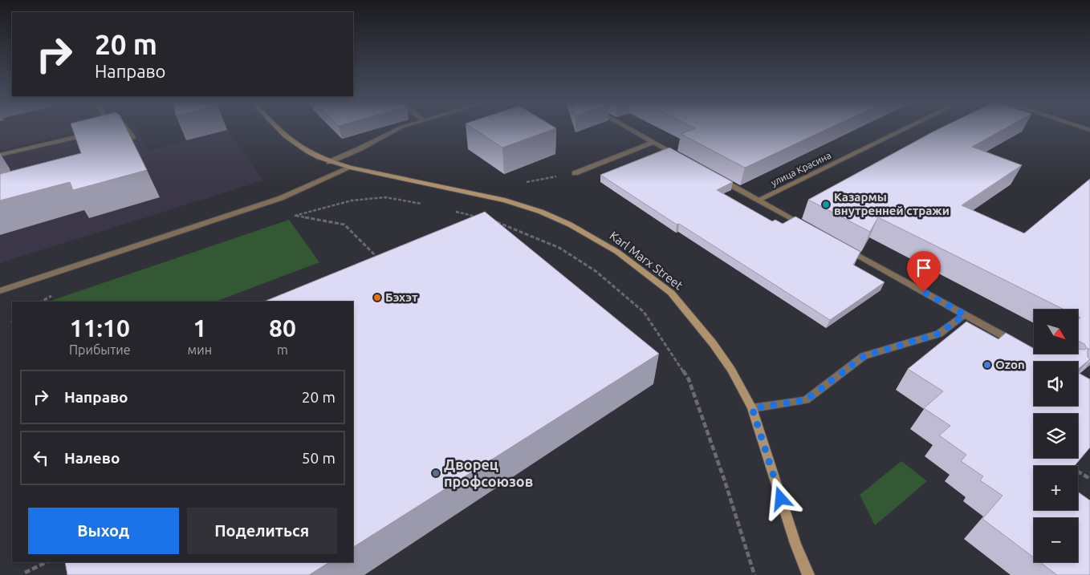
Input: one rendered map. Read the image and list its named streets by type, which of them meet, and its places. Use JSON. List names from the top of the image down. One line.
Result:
{"streets":{"street":["улица Красина","Karl Marx Street"]},"places":["Казармы внутренней стражи","Бэхэт","Ozon","Дворец профсоюзов"],"north":"bottom right","page":{"turn":["20 m","Направо"],"eta":["11:10","Прибытие","1","мин","80","m"],"map_buttons":["+","−"],"list":[{"name":"Направо","value":"20 m"},{"name":"Налево","value":"50 m"}],"buttons":["Выход","Поделиться"]}}
